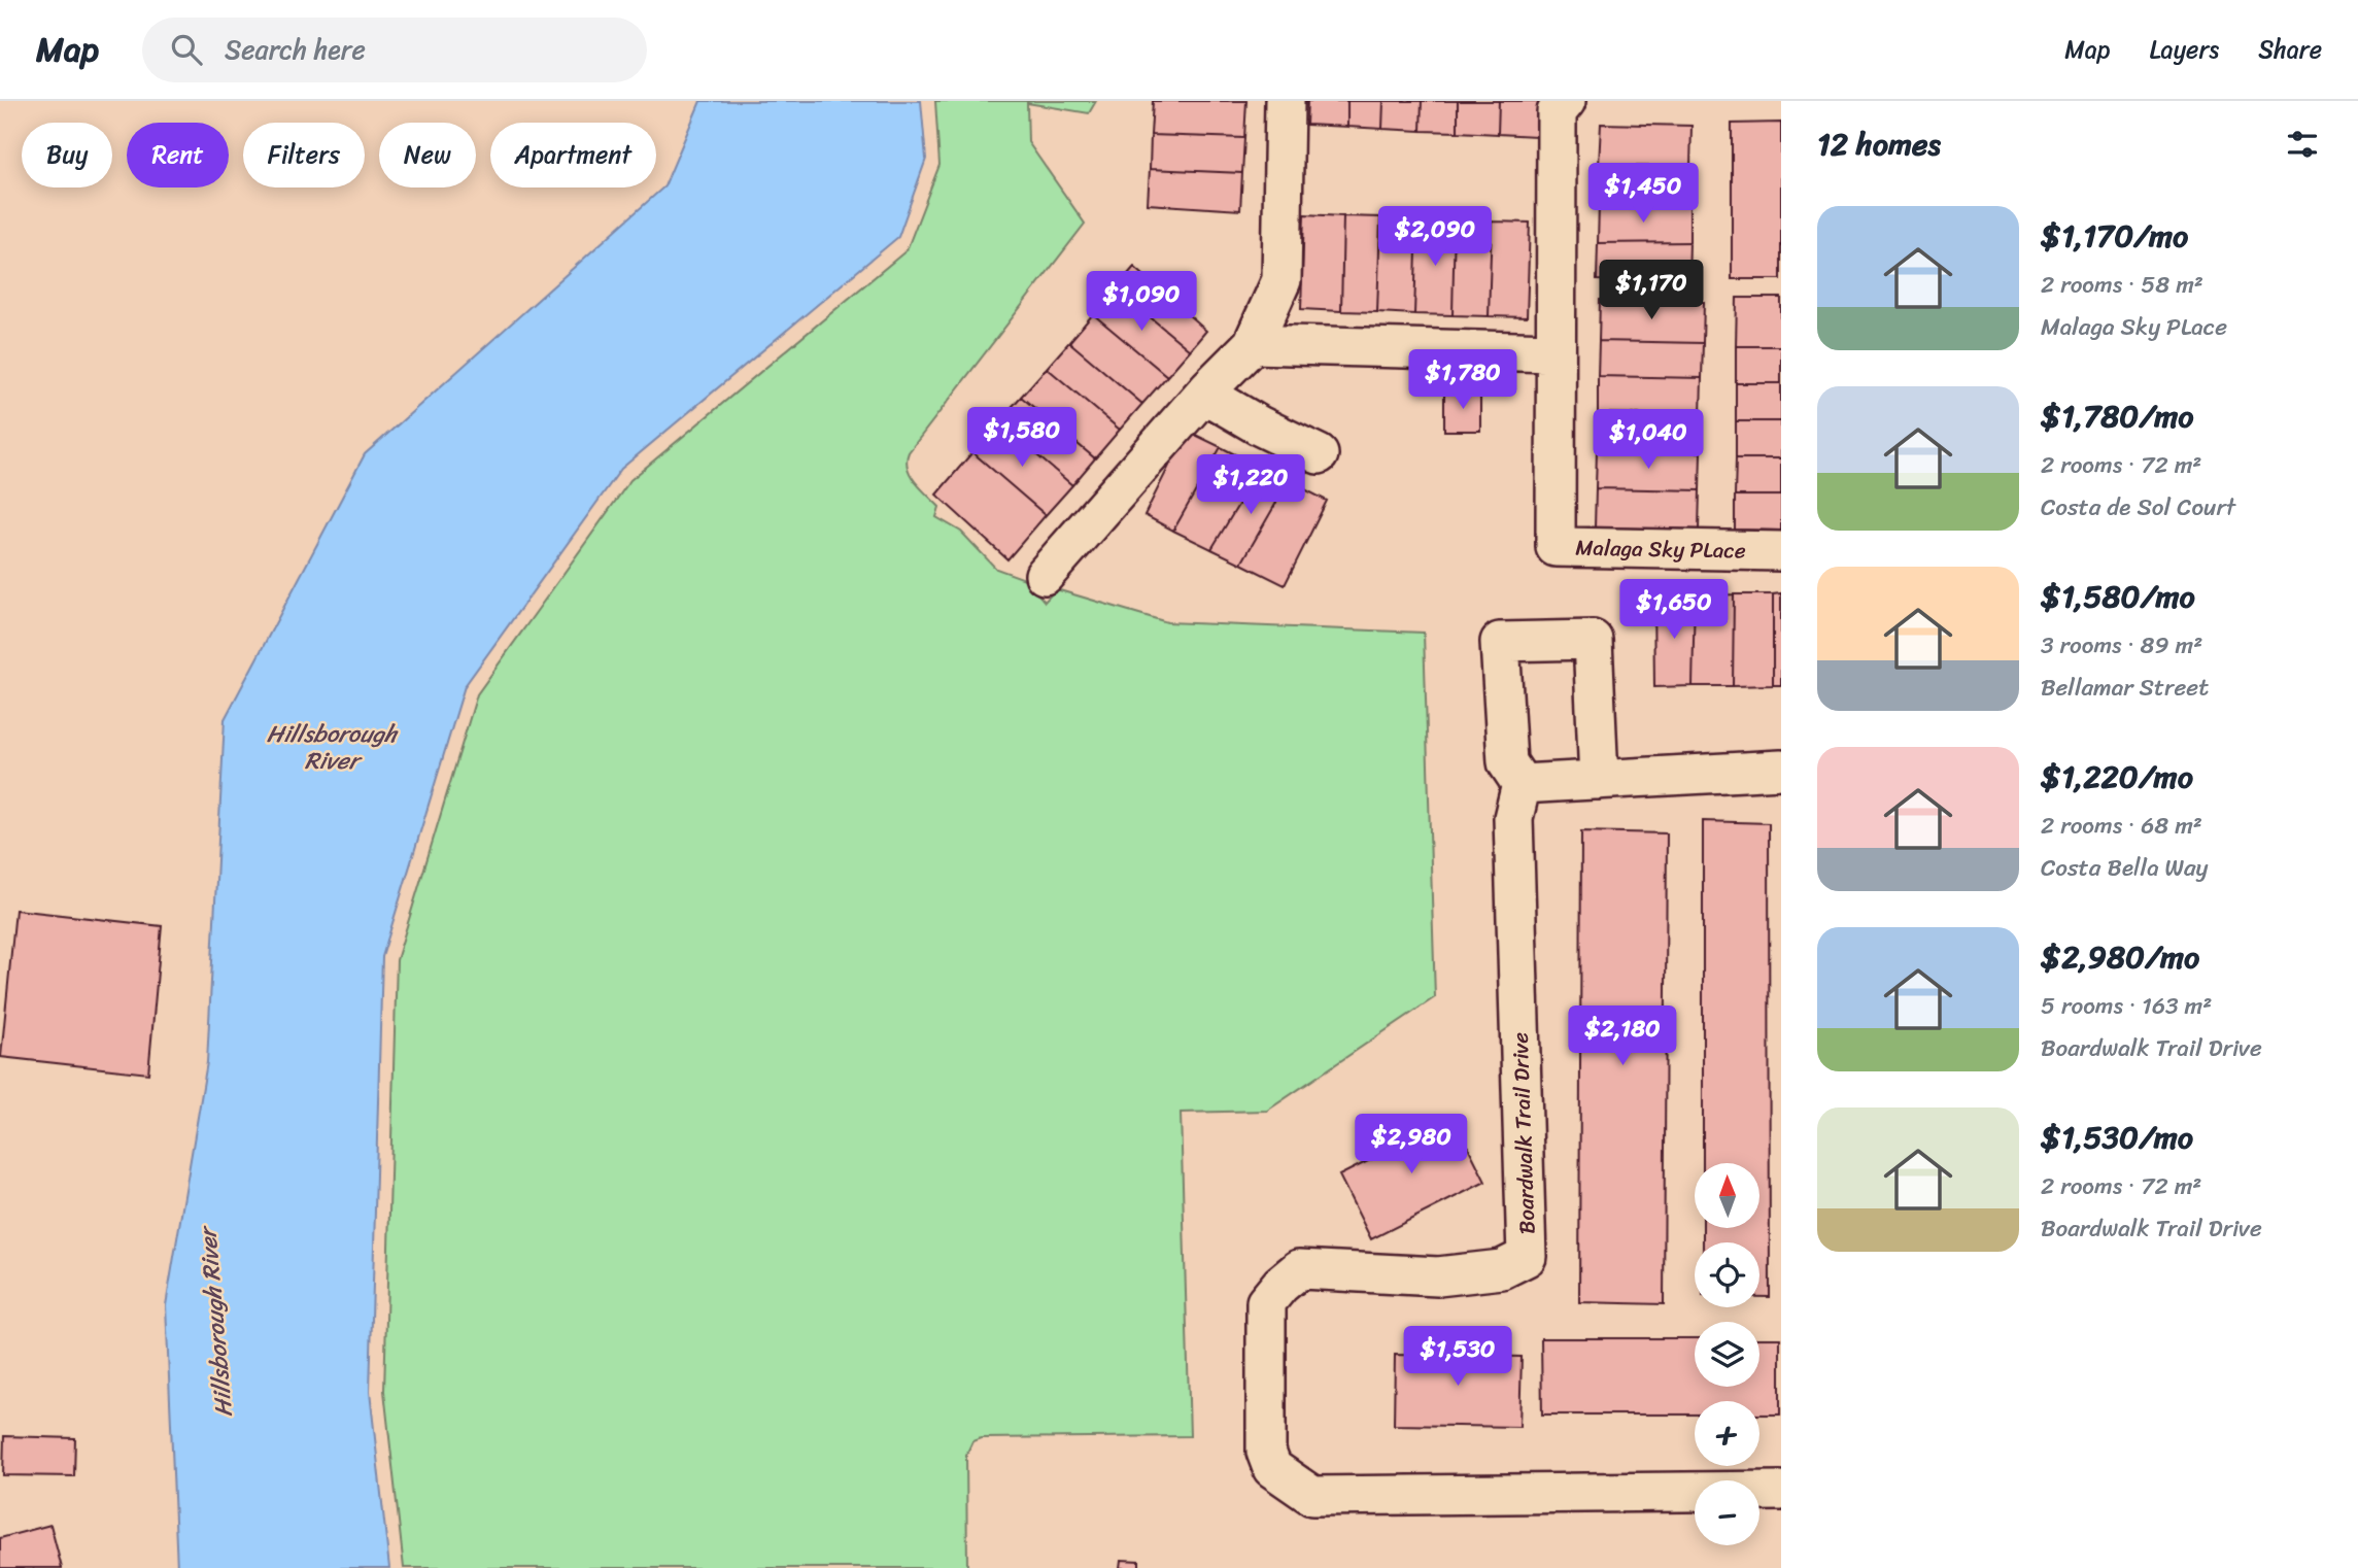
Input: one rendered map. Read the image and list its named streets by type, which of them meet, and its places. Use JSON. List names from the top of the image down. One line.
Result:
{"streets":{"street":["Malaga Sky PLace","Boardwalk Trail Drive"]},"water":["Hillsborough River"],"north":"top","page":{"header":"Map","search":"Search here","nav":["Map","Layers","Share"],"heading":"12 homes","chip":["Buy","Rent","Filters","New","Apartment"],"price":["$1,450","$2,090","$1,170","$1,090","$1,780","$1,580","$1,040","$1,220","$1,650","$2,180","$2,980","$1,530"],"list":[{"name":"$1,170/mo","note":"2 rooms · 58 m² · Malaga Sky PLace"},{"name":"$1,780/mo","note":"2 rooms · 72 m² · Costa de Sol Court"},{"name":"$1,580/mo","note":"3 rooms · 89 m² · Bellamar Street"},{"name":"$1,220/mo","note":"2 rooms · 68 m² · Costa Bella Way"},{"name":"$2,980/mo","note":"5 rooms · 163 m² · Boardwalk Trail Drive"},{"name":"$1,530/mo","note":"2 rooms · 72 m² · Boardwalk Trail Drive"}],"map_buttons":["+","−"]}}
